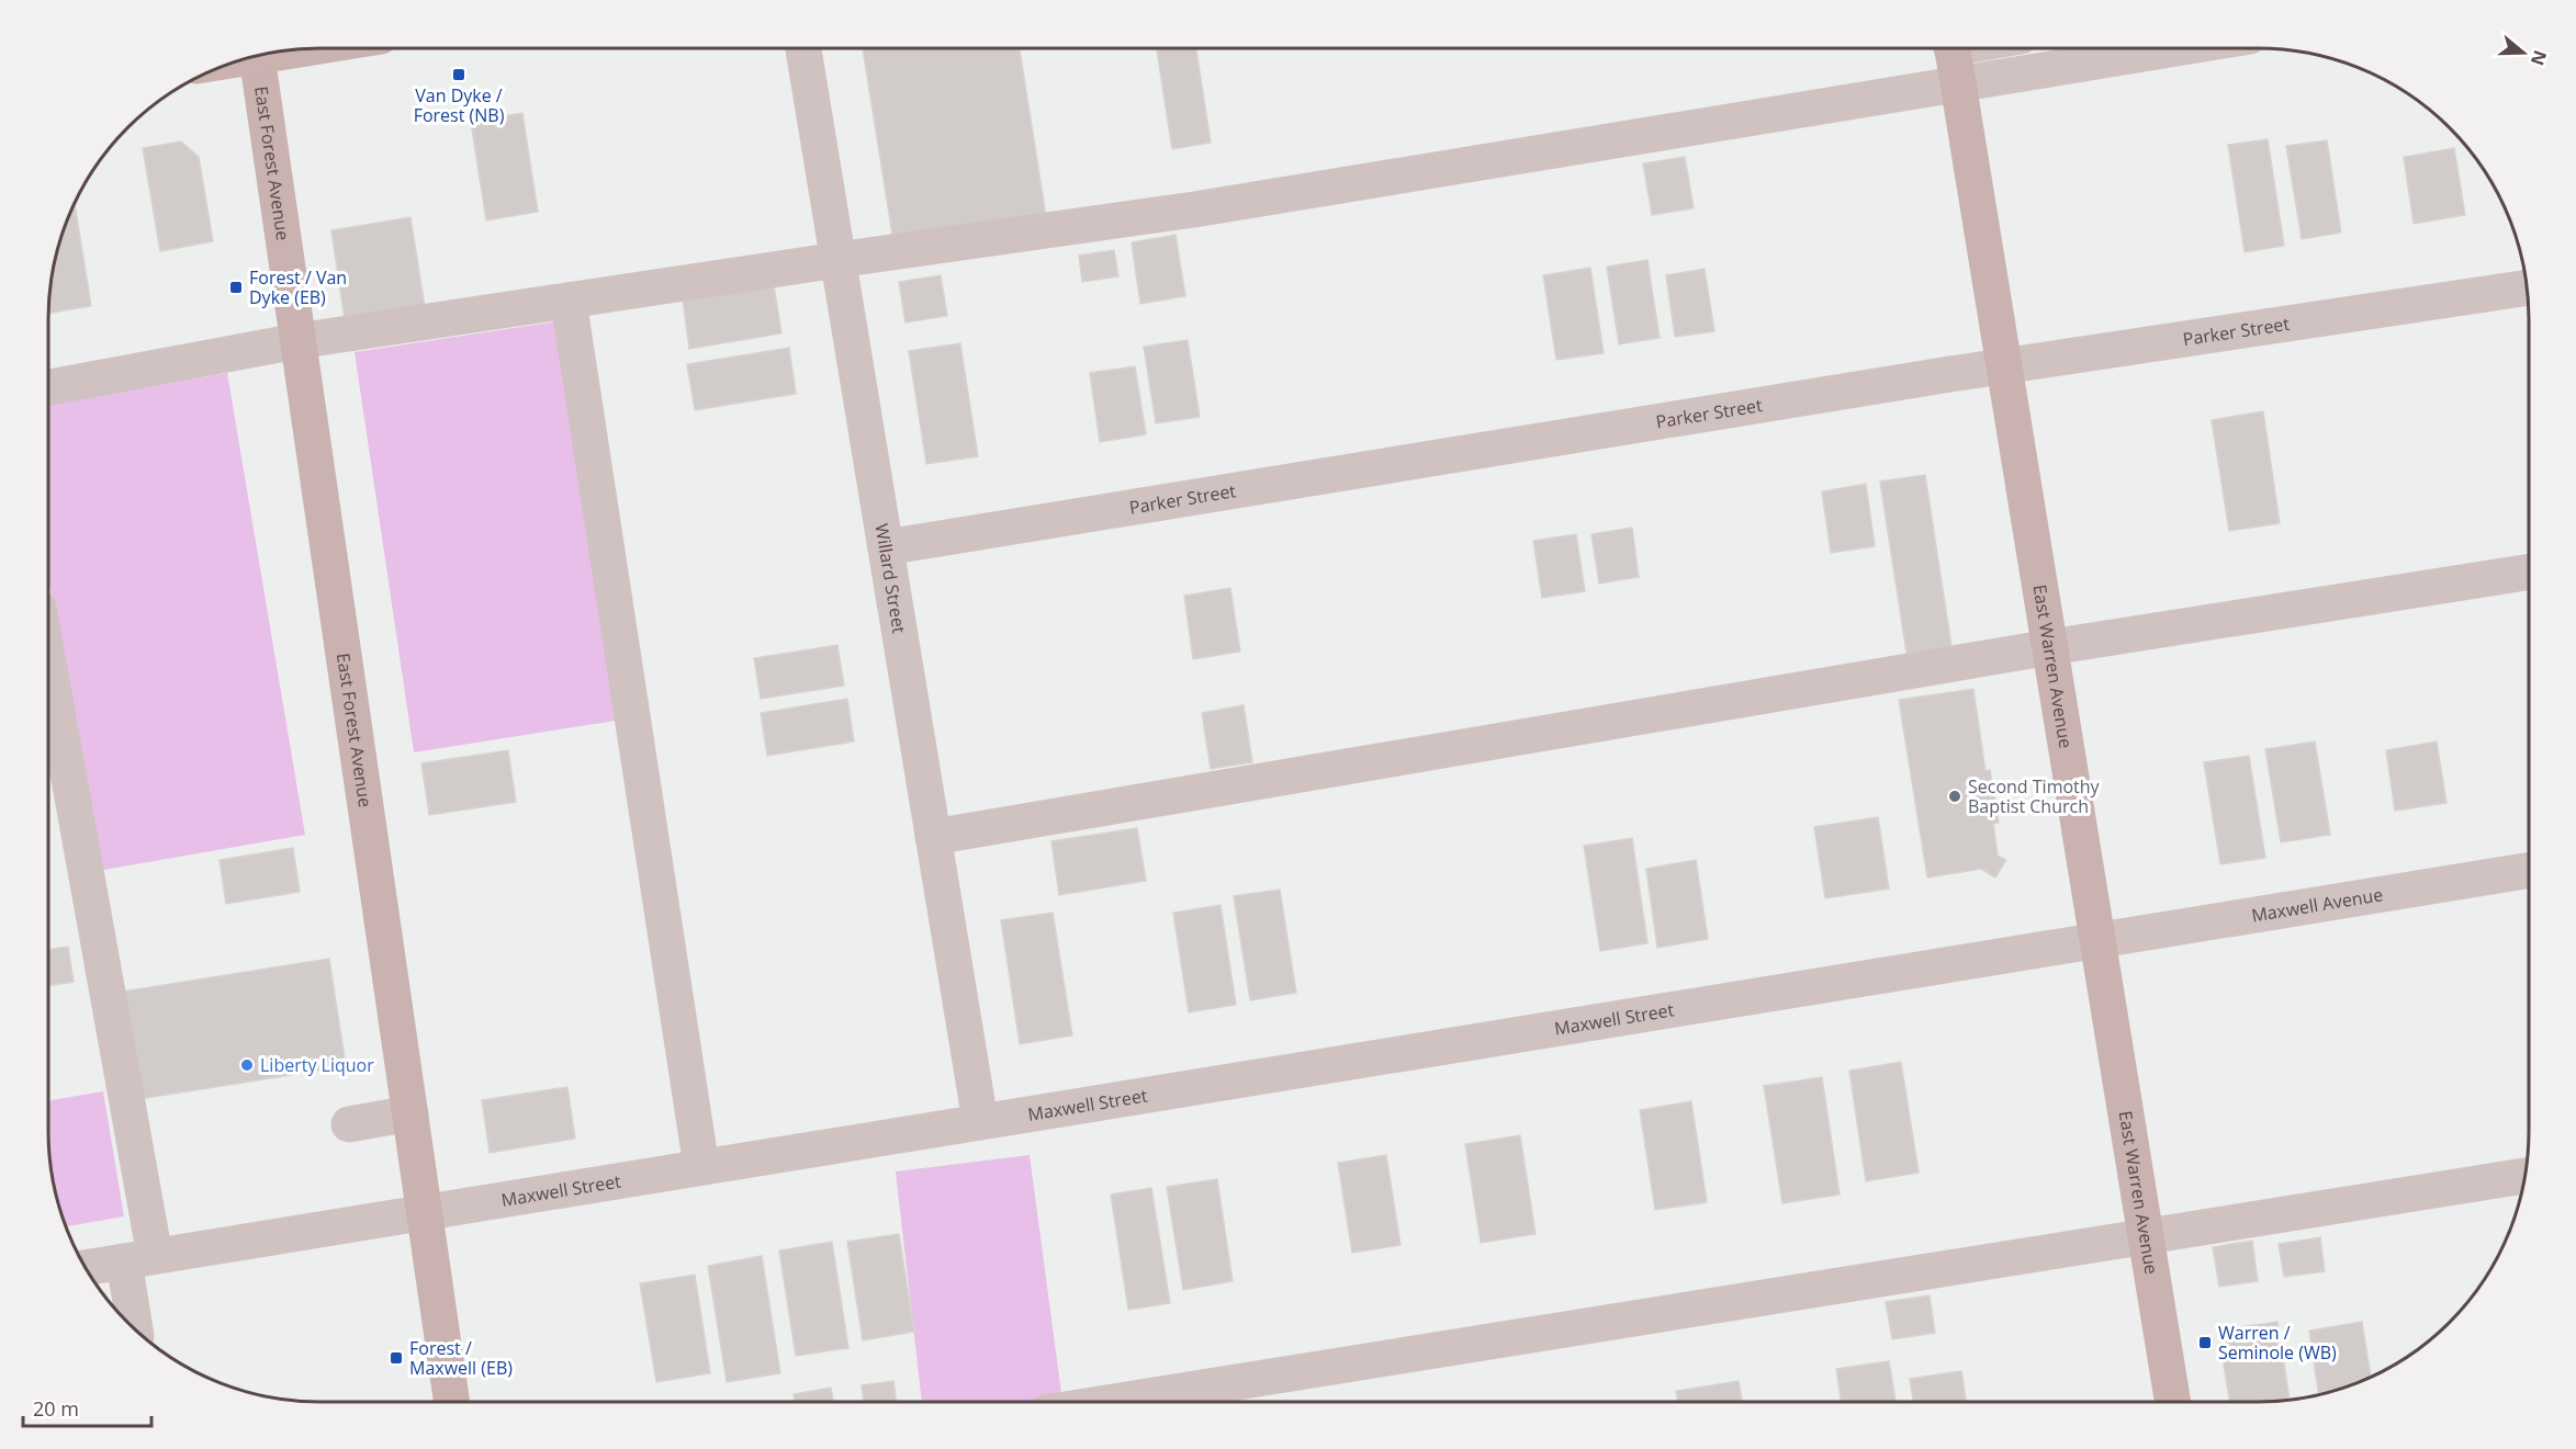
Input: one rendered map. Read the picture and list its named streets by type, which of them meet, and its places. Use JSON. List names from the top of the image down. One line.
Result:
{"streets":{"main road":["East Forest Avenue","East Warren Avenue"],"street":["Parker Street","Willard Street","Maxwell Avenue","Maxwell Street"]},"crossings":[["East Forest Avenue","Maxwell Street"],["Parker Street","Willard Street"],["Parker Street","East Warren Avenue"],["Willard Street","Maxwell Street"],["East Warren Avenue","Maxwell Avenue"],["East Warren Avenue","Maxwell Street"],["Maxwell Avenue","Maxwell Street"]],"places":{"transit":["Van Dyke / Forest (NB)","Forest / Van Dyke (EB)","Warren / Seminole (WB)","Forest / Maxwell (EB)"],"other":["Second Timothy Baptist Church","Liberty Liquor"]},"scale_bar":"20 m","north":"right"}
